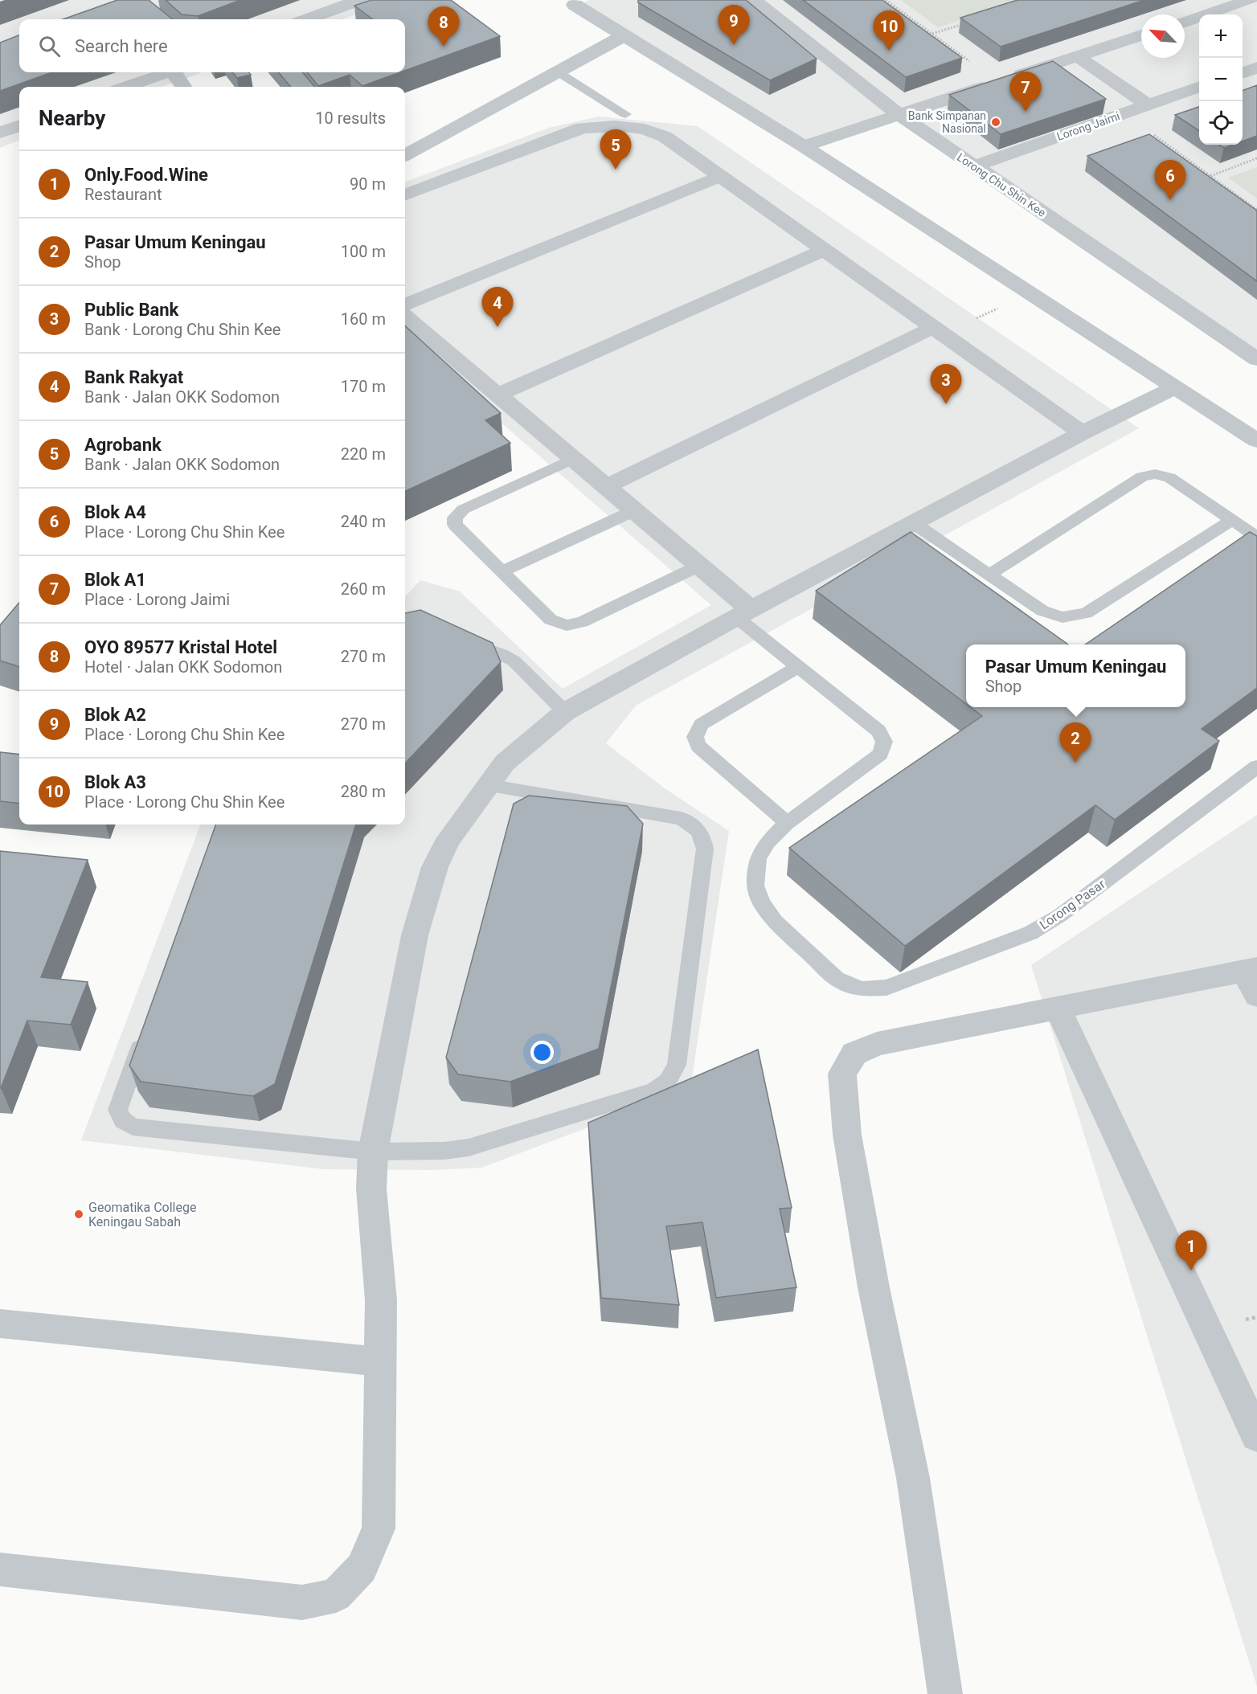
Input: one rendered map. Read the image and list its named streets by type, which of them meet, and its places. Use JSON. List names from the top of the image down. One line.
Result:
{"streets":{"street":["Lorong Jaimi","Lorong Chu Shin Kee"],"lane":["Lorong Pasar"]},"crossings":[["Lorong Jaimi","Lorong Chu Shin Kee"]],"places":["Bank Simpanan Nasional","Geomatika College Keningau Sabah"],"north":"top left","page":{"pins":["9","8","10","7","5","6","4","3","2","1"],"map_buttons":["+","−"],"search":"Search here","heading":["Nearby","10 results"],"list":[{"mark":"1","name":"Only.Food.Wine","note":"Restaurant","value":"90 m"},{"mark":"2","name":"Pasar Umum Keningau","note":"Shop","value":"100 m"},{"mark":"3","name":"Public Bank","note":"Bank · Lorong Chu Shin Kee","value":"160 m"},{"mark":"4","name":"Bank Rakyat","note":"Bank · Jalan OKK Sodomon","value":"170 m"},{"mark":"5","name":"Agrobank","note":"Bank · Jalan OKK Sodomon","value":"220 m"},{"mark":"6","name":"Blok A4","note":"Place · Lorong Chu Shin Kee","value":"240 m"},{"mark":"7","name":"Blok A1","note":"Place · Lorong Jaimi","value":"260 m"},{"mark":"8","name":"OYO 89577 Kristal Hotel","note":"Hotel · Jalan OKK Sodomon","value":"270 m"},{"mark":"9","name":"Blok A2","note":"Place · Lorong Chu Shin Kee","value":"270 m"},{"mark":"10","name":"Blok A3","note":"Place · Lorong Chu Shin Kee","value":"280 m"}],"popup":["Pasar Umum Keningau","Shop"]}}
